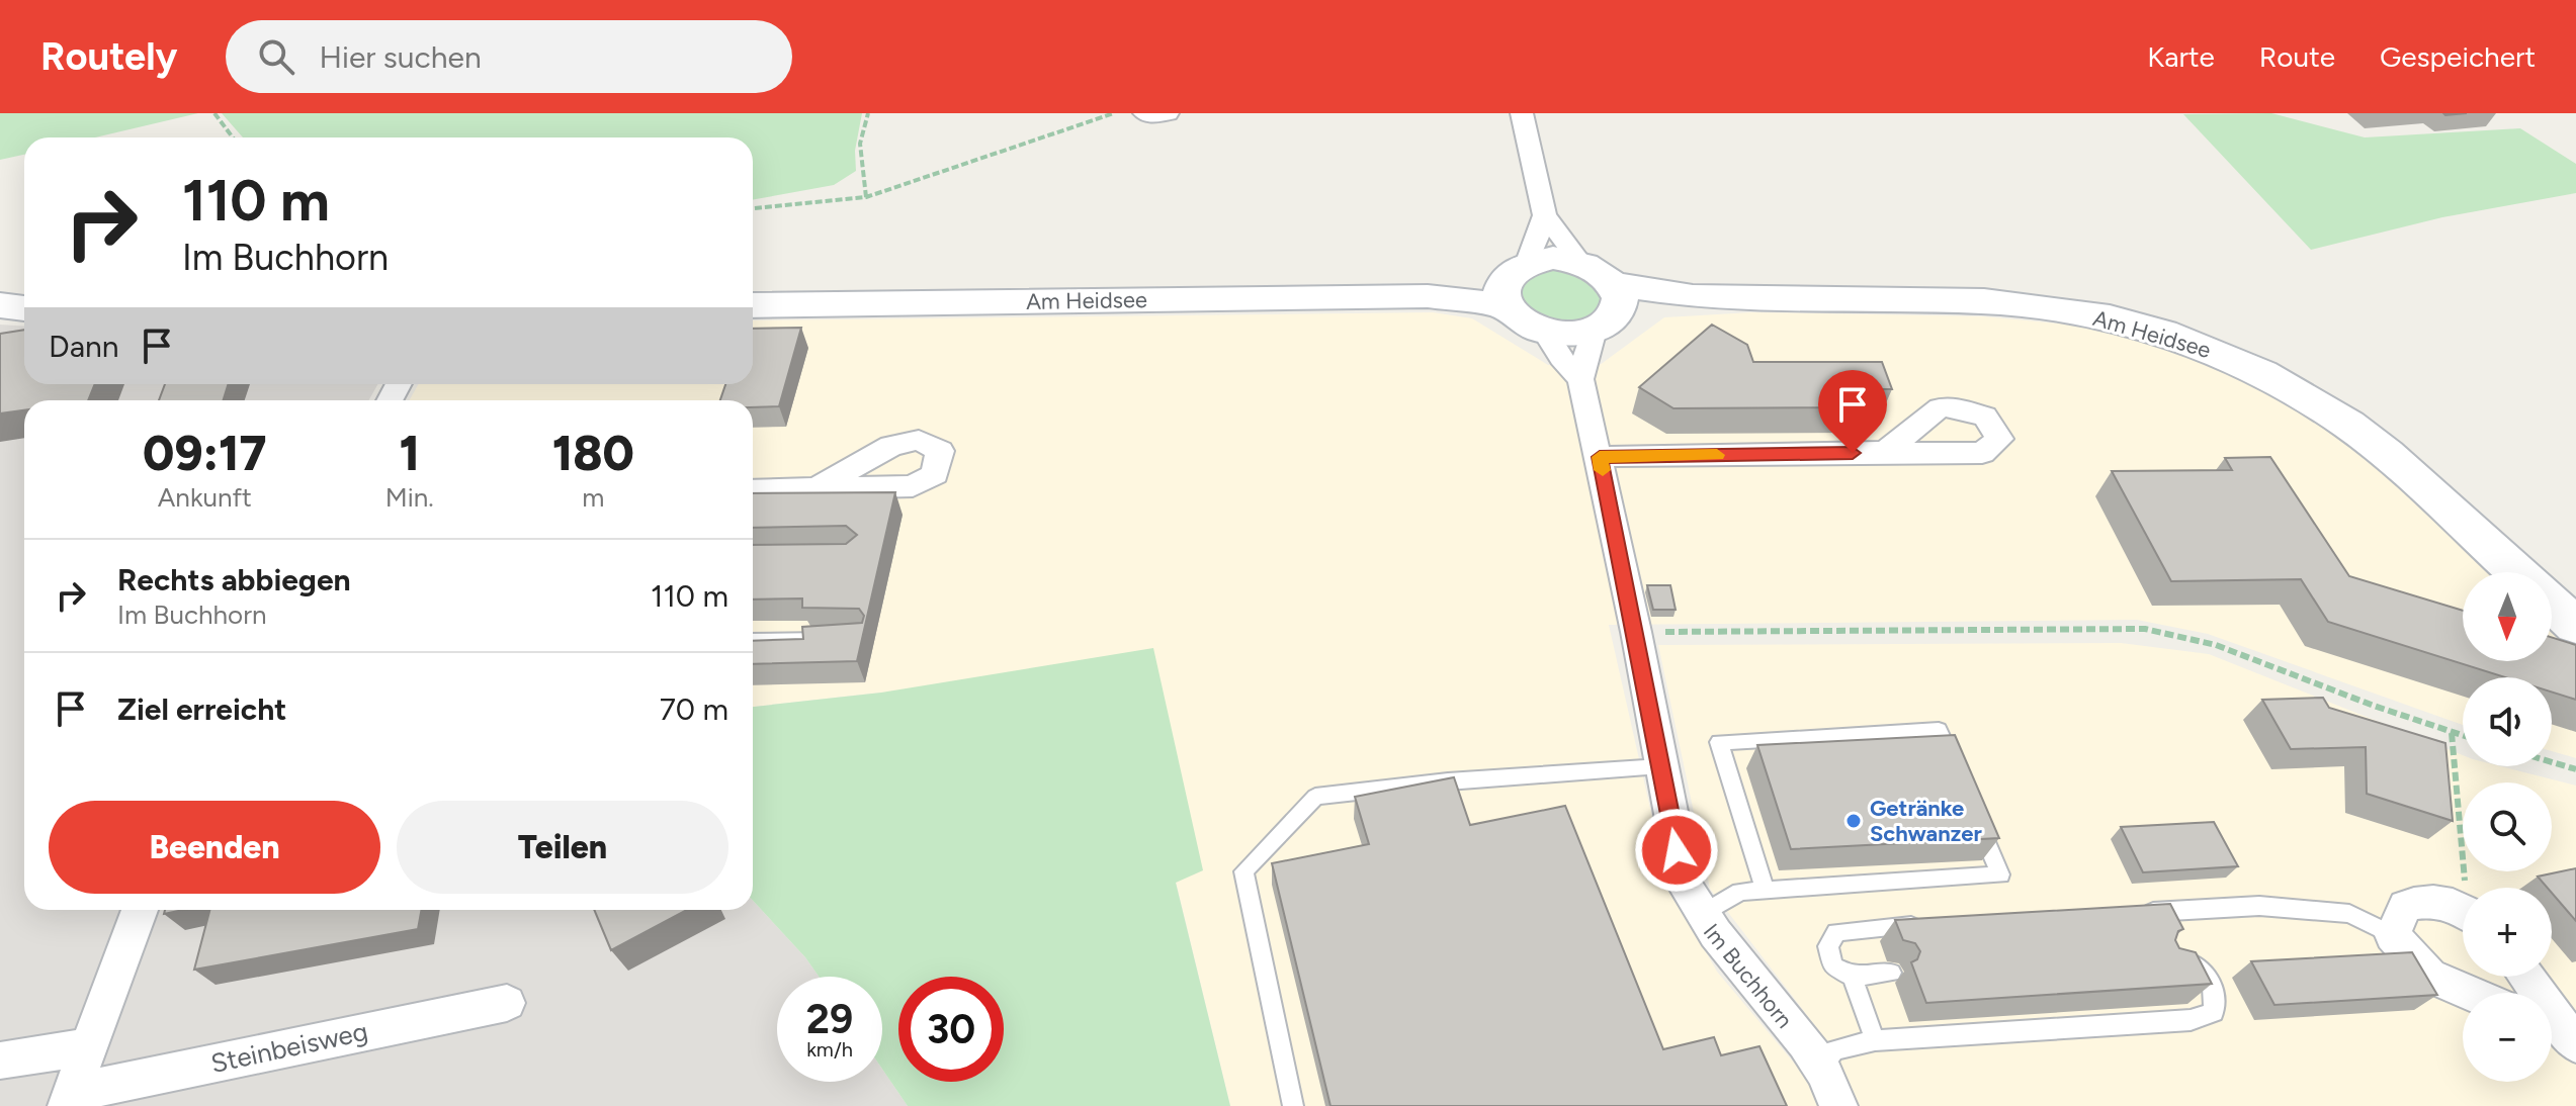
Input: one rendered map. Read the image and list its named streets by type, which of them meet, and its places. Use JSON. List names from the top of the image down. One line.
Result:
{"streets":{"main road":["Am Heidsee"],"street":["Im Buchhorn","Steinbeisweg"]},"crossings":[["Am Heidsee","Im Buchhorn"]],"places":["Getränke Schwanzer"],"north":"bottom","page":{"header":"Routely","search":"Hier suchen","nav":["Karte","Route","Gespeichert"],"turn":["110 m","Im Buchhorn"],"then":"Dann","eta":["09:17","Ankunft","1","Min.","180","m"],"list":[{"name":"Rechts abbiegen","note":"Im Buchhorn","value":"110 m"},{"name":"Ziel erreicht","value":"70 m"}],"map_buttons":["+","−"],"buttons":["Beenden","Teilen"],"speed":"29 km/h","limit":"30"}}
